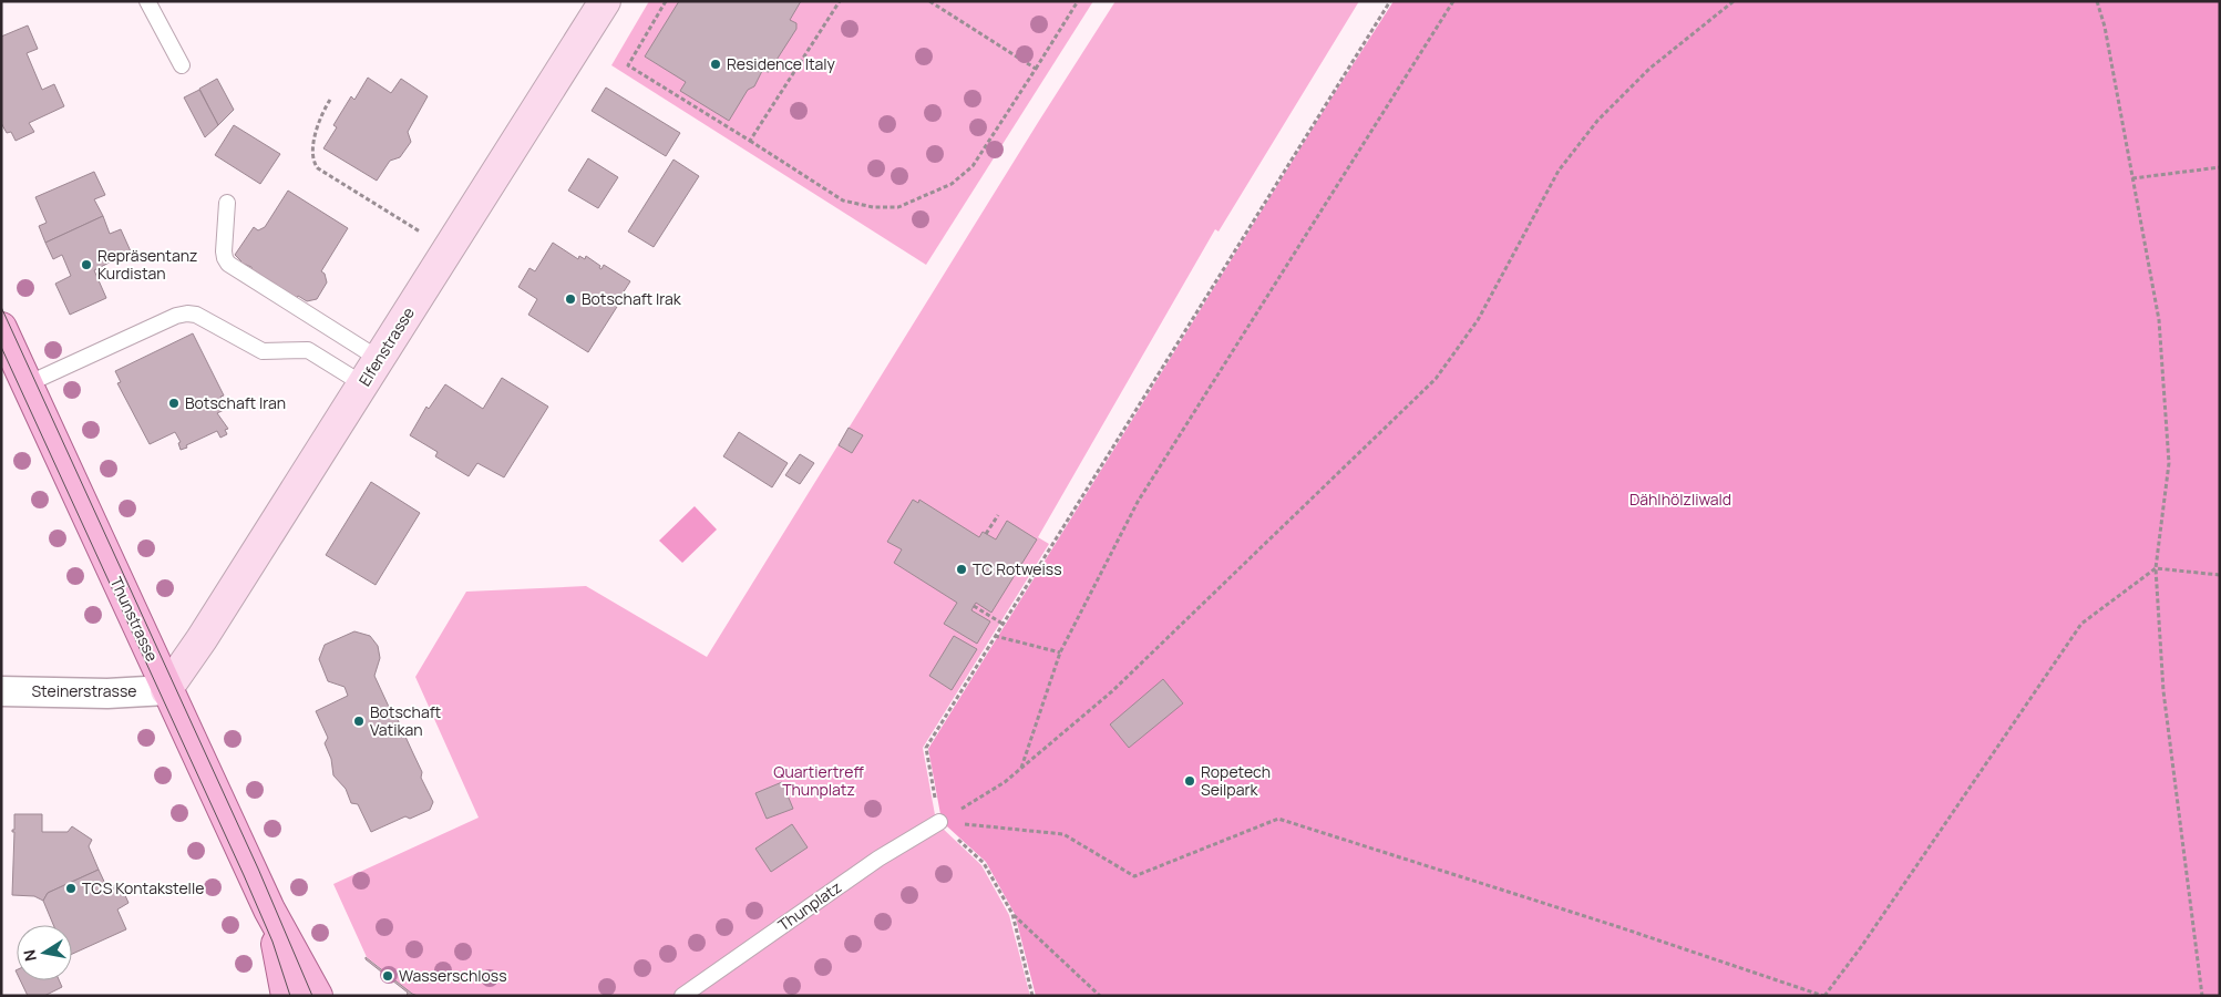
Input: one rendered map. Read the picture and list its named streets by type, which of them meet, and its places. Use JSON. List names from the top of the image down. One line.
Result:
{"streets":{"main road":["Thunstrasse"],"street":["Elfenstrasse","Steinerstrasse"],"lane":["Thunplatz"]},"crossings":[["Elfenstrasse","Thunstrasse"],["Elfenstrasse","Steinerstrasse"],["Thunstrasse","Steinerstrasse"]],"parks":["Dählhölzliwald","Quartiertreff Thunplatz"],"places":["Residence Italy","Repräsentanz Kurdistan","Botschaft Irak","Botschaft Iran","TC Rotweiss","Botschaft Vatikan","Ropetech Seilpark","TCS Kontakstelle","Wasserschloss"],"north":"left"}
